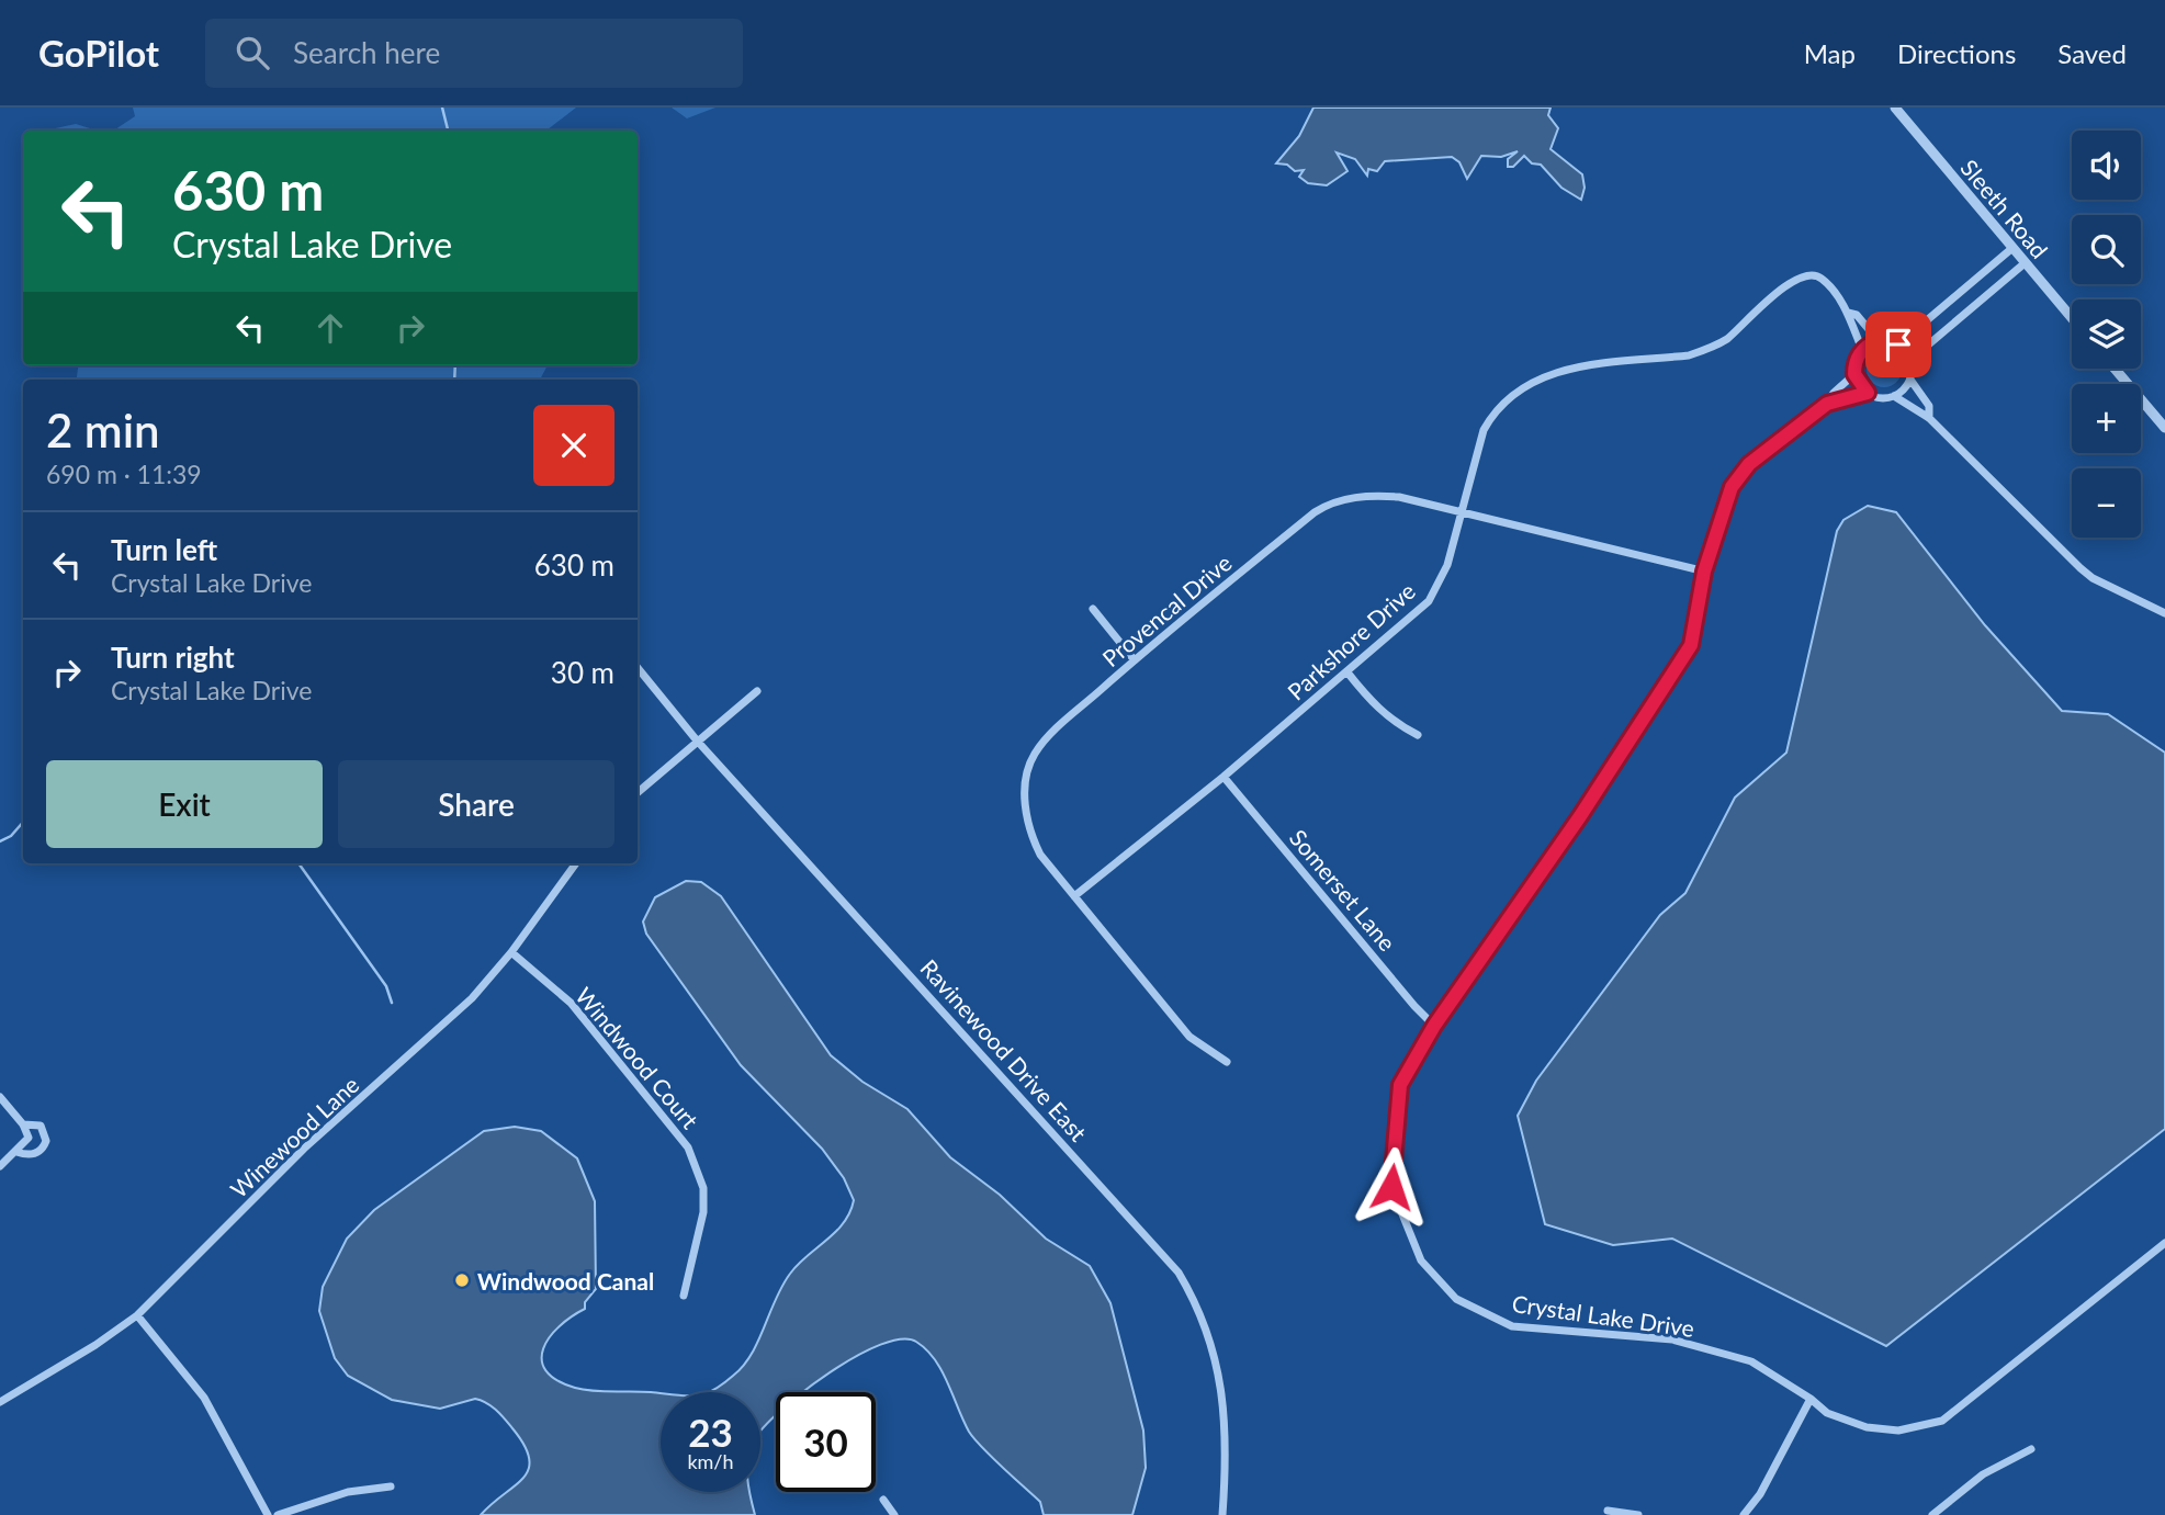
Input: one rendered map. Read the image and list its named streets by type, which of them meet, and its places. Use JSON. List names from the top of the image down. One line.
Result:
{"streets":{"street":["Sleeth Road","Provencal Drive","Parkshore Drive","Somerset Lane","Ravinewood Drive East","Windwood Court","Winewood Lane","Crystal Lake Drive"]},"crossings":[["Provencal Drive","Parkshore Drive"],["Provencal Drive","Crystal Lake Drive"],["Parkshore Drive","Somerset Lane"],["Parkshore Drive","Crystal Lake Drive"],["Somerset Lane","Crystal Lake Drive"],["Windwood Court","Winewood Lane"]],"places":["Windwood Canal"],"page":{"header":"GoPilot","search":"Search here","nav":["Map","Directions","Saved"],"map_buttons":["+","−"],"turn":["630 m","Crystal Lake Drive"],"heading":["2 min","690 m · 11:39"],"list":[{"name":"Turn left","note":"Crystal Lake Drive","value":"630 m"},{"name":"Turn right","note":"Crystal Lake Drive","value":"30 m"}],"buttons":["Exit","Share"],"speed":"23 km/h","limit":"30"}}
